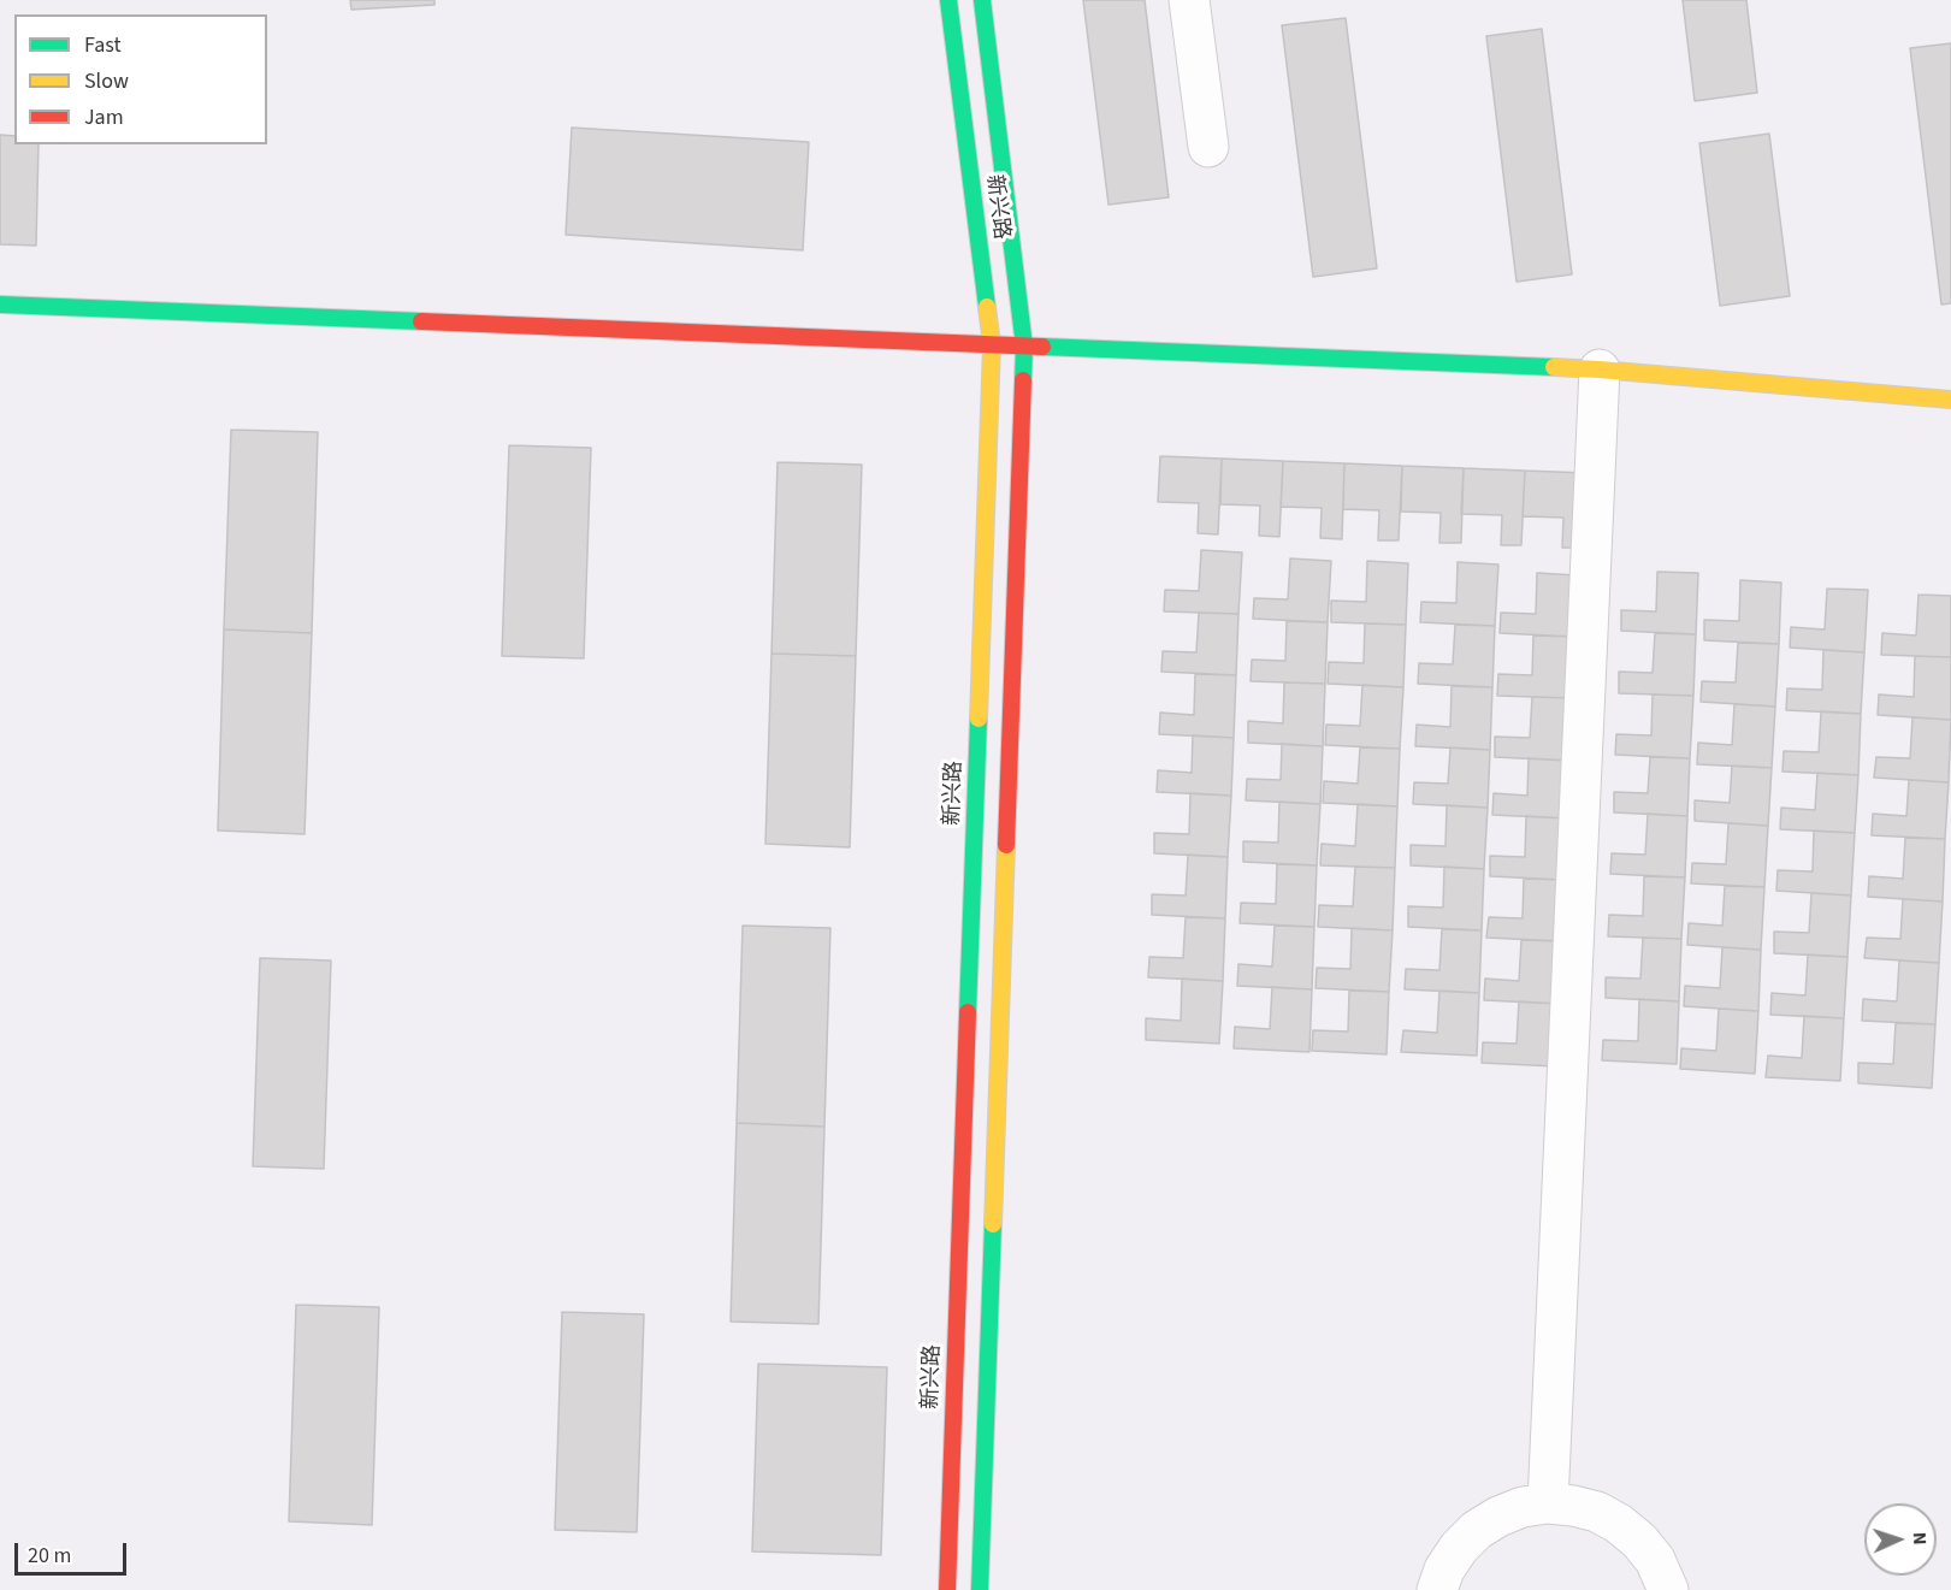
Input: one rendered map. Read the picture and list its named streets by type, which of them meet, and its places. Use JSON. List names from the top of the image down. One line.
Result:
{"streets":{"main road":["新兴路"]},"legend":["Fast","Slow","Jam"],"scale_bar":"20 m","north":"right"}
